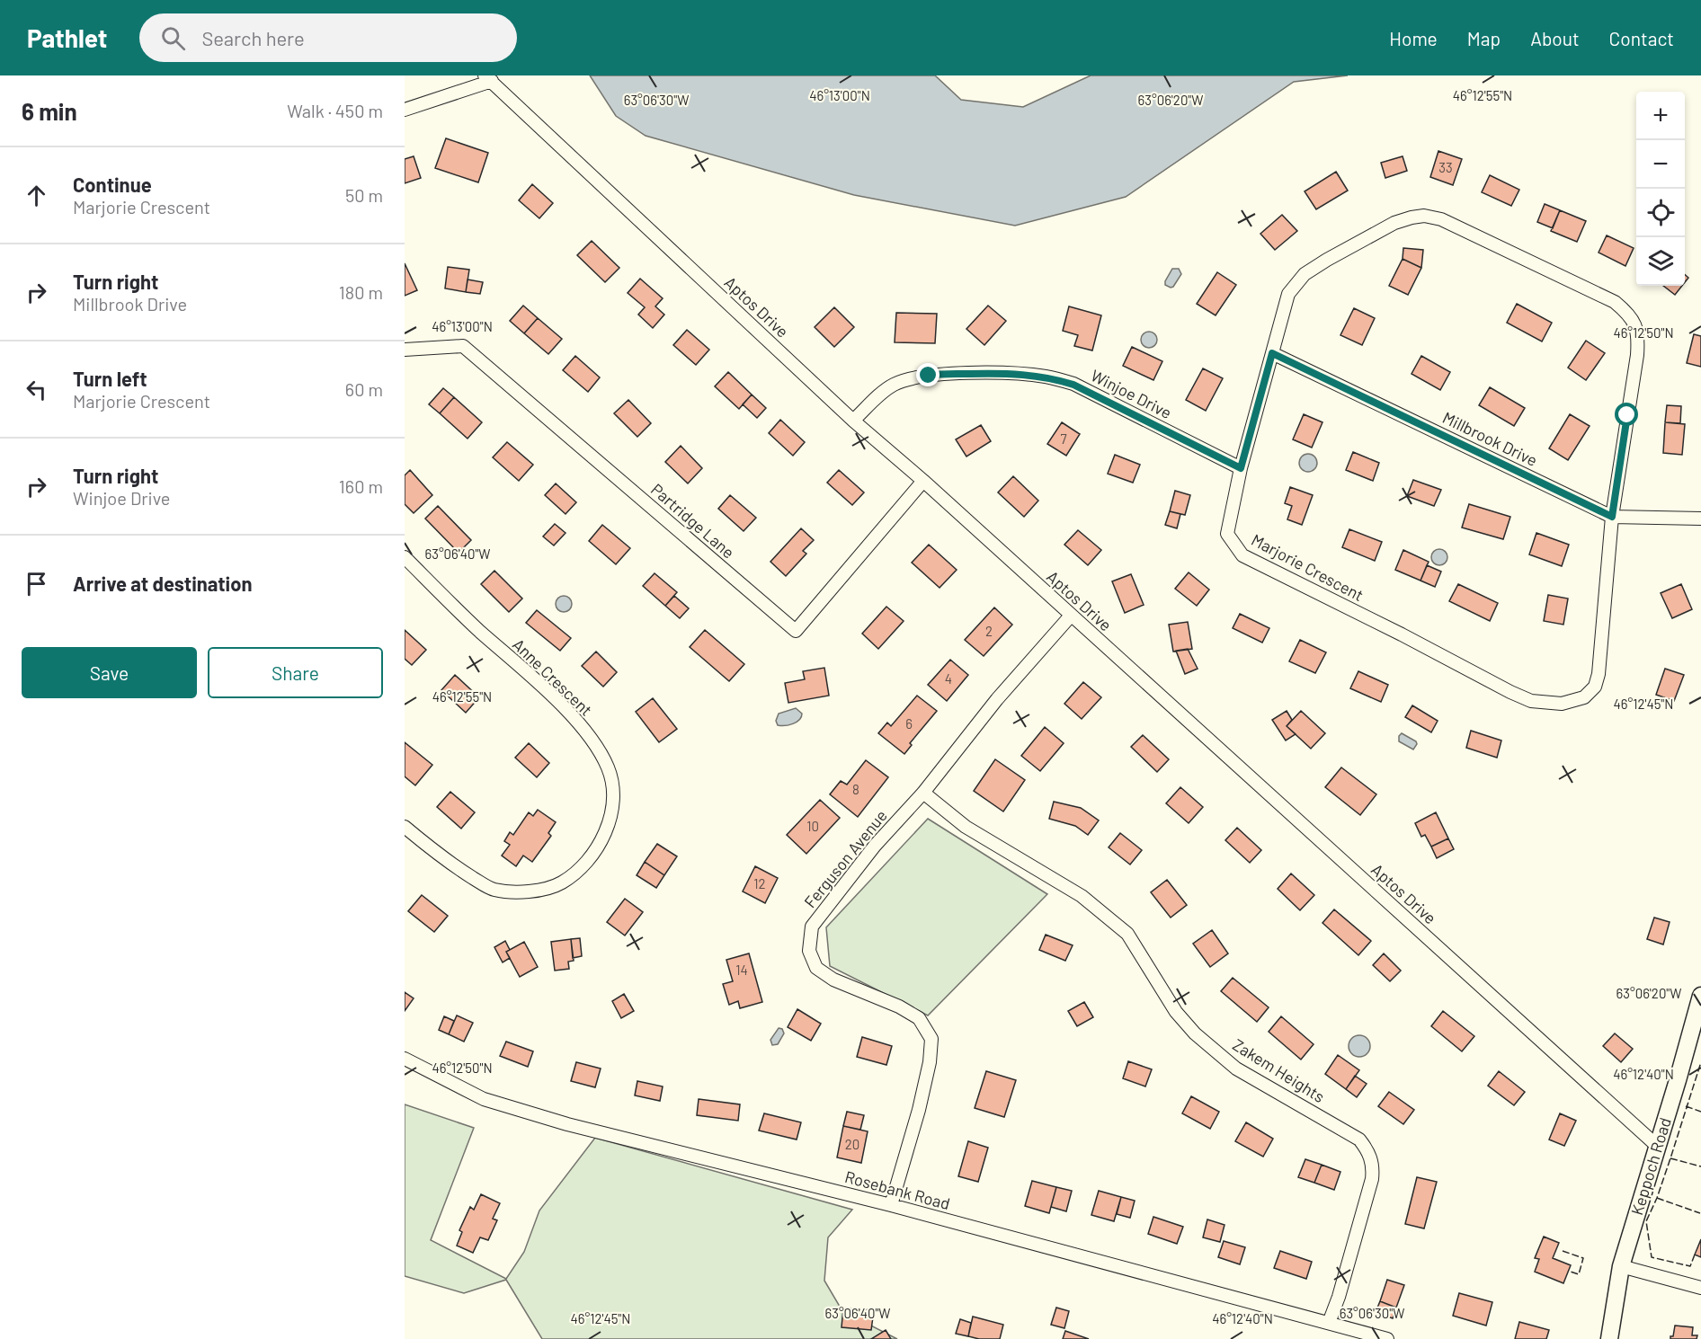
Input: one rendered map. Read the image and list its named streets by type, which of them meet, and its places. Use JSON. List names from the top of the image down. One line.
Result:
{"streets":{"street":["Aptos Drive","Winjoe Drive","Millbrook Drive","Partridge Lane","Marjorie Crescent","Anne Crescent","Ferguson Avenue","Zakem Heights","Keppoch Road","Rosebank Road"]},"crossings":[["Aptos Drive","Winjoe Drive"],["Aptos Drive","Partridge Lane"],["Aptos Drive","Ferguson Avenue"],["Aptos Drive","Keppoch Road"],["Winjoe Drive","Marjorie Crescent"],["Millbrook Drive","Marjorie Crescent"],["Ferguson Avenue","Zakem Heights"],["Ferguson Avenue","Rosebank Road"],["Zakem Heights","Rosebank Road"]],"house_numbers":["33","7","2","4","6","8","10","12","14","20"],"page":{"header":"Pathlet","search":"Search here","nav":["Home","Map","About","Contact"],"heading":["6 min","Walk · 450 m"],"map_buttons":["+","−"],"list":[["Continue","Marjorie Crescent","50 m"],["Turn right","Millbrook Drive","180 m"],["Turn left","Marjorie Crescent","60 m"],["Turn right","Winjoe Drive","160 m"],"Arrive at destination"],"buttons":["Save","Share"]},"coordinates":["46°12'55\"N","46°13'00\"N","63°06'30\"W","63°06'20\"W","46°12'50\"N","63°06'40\"W","46°12'45\"N","46°12'40\"N"]}
